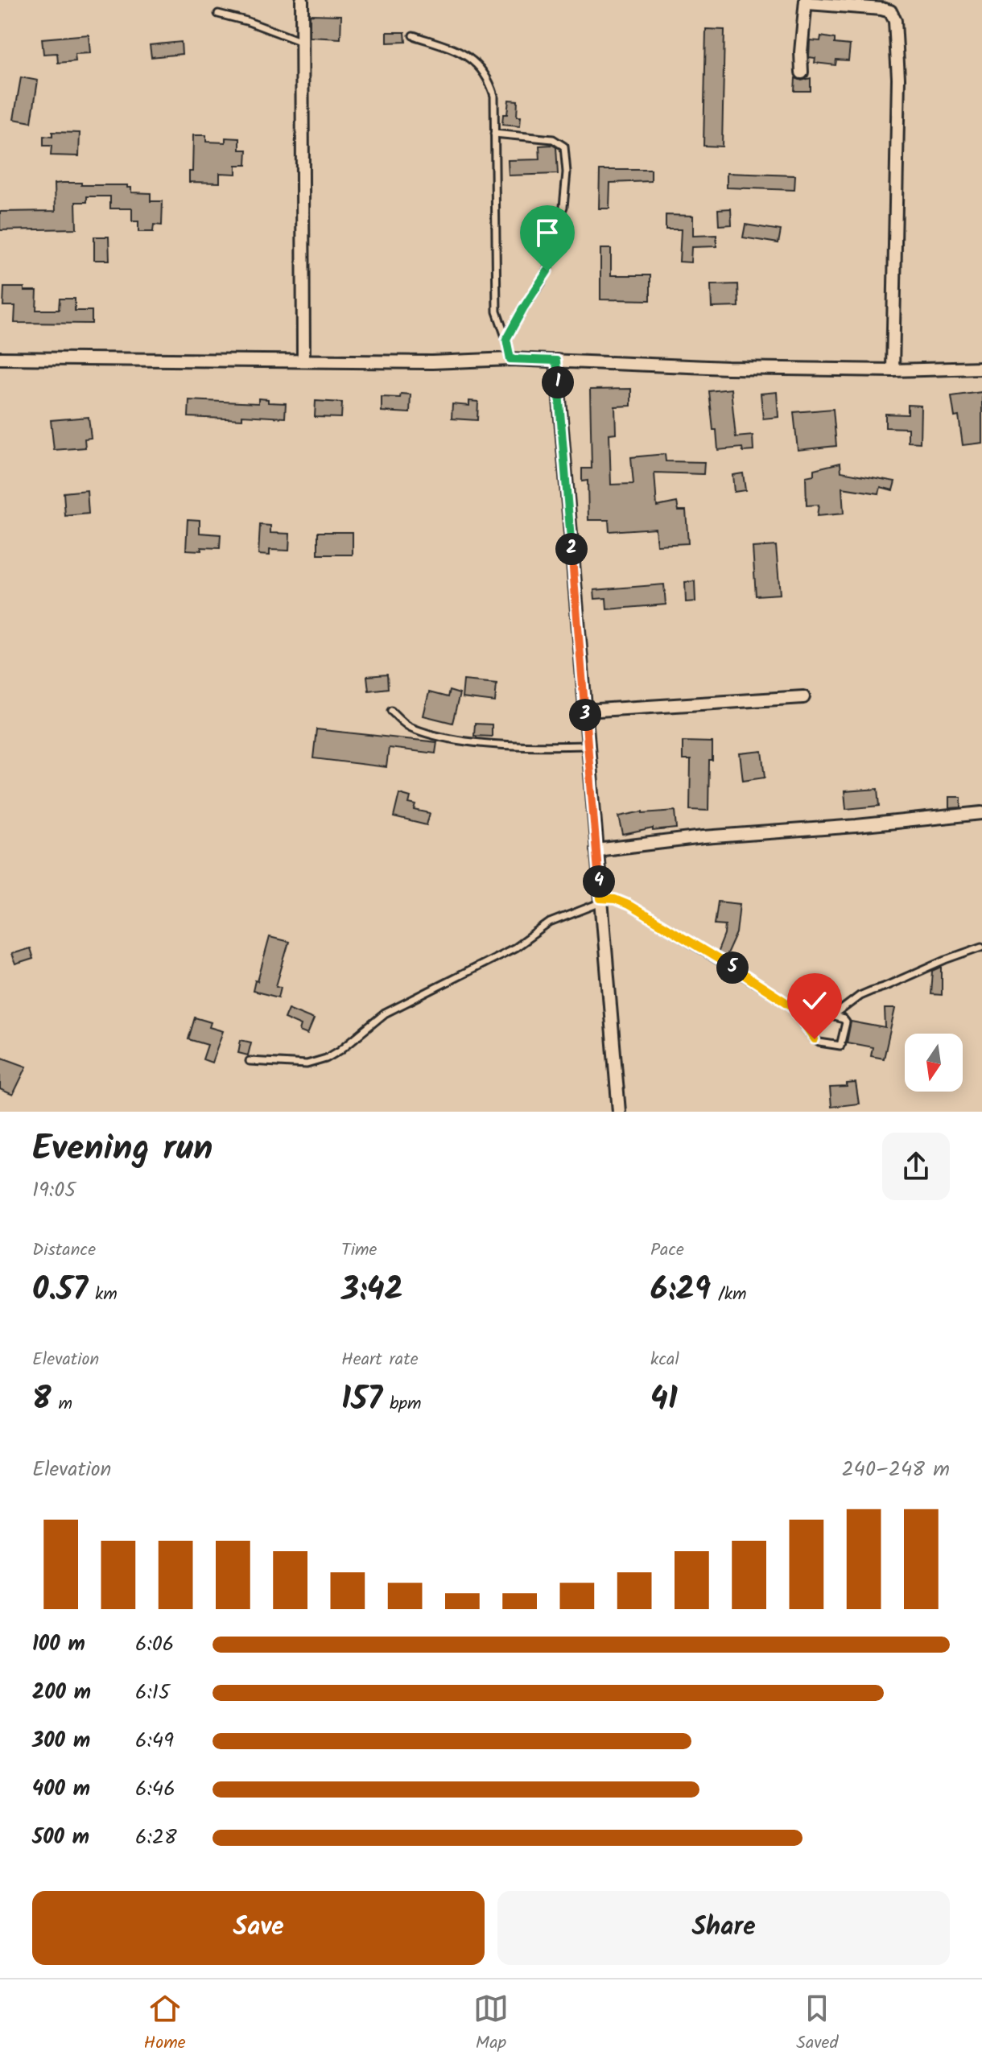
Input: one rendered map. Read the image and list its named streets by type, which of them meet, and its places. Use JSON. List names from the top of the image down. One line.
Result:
{"north":"bottom","page":{"pins":["1","2","3","4","5"],"heading":["Evening run","19:05"],"stats":[["Distance","0.57 km"],["Time","3:42"],["Pace","6:29 /km"],["Elevation","8 m"],["Heart rate","157 bpm"],["kcal","41"]],"chart":["Elevation","240–248 m"],"list":[{"name":"100 m","note":"6:06"},{"name":"200 m","note":"6:15"},{"name":"300 m","note":"6:49"},{"name":"400 m","note":"6:46"},{"name":"500 m","note":"6:28"}],"buttons":["Save","Share"],"tabs":["Home","Map","Saved"]}}
